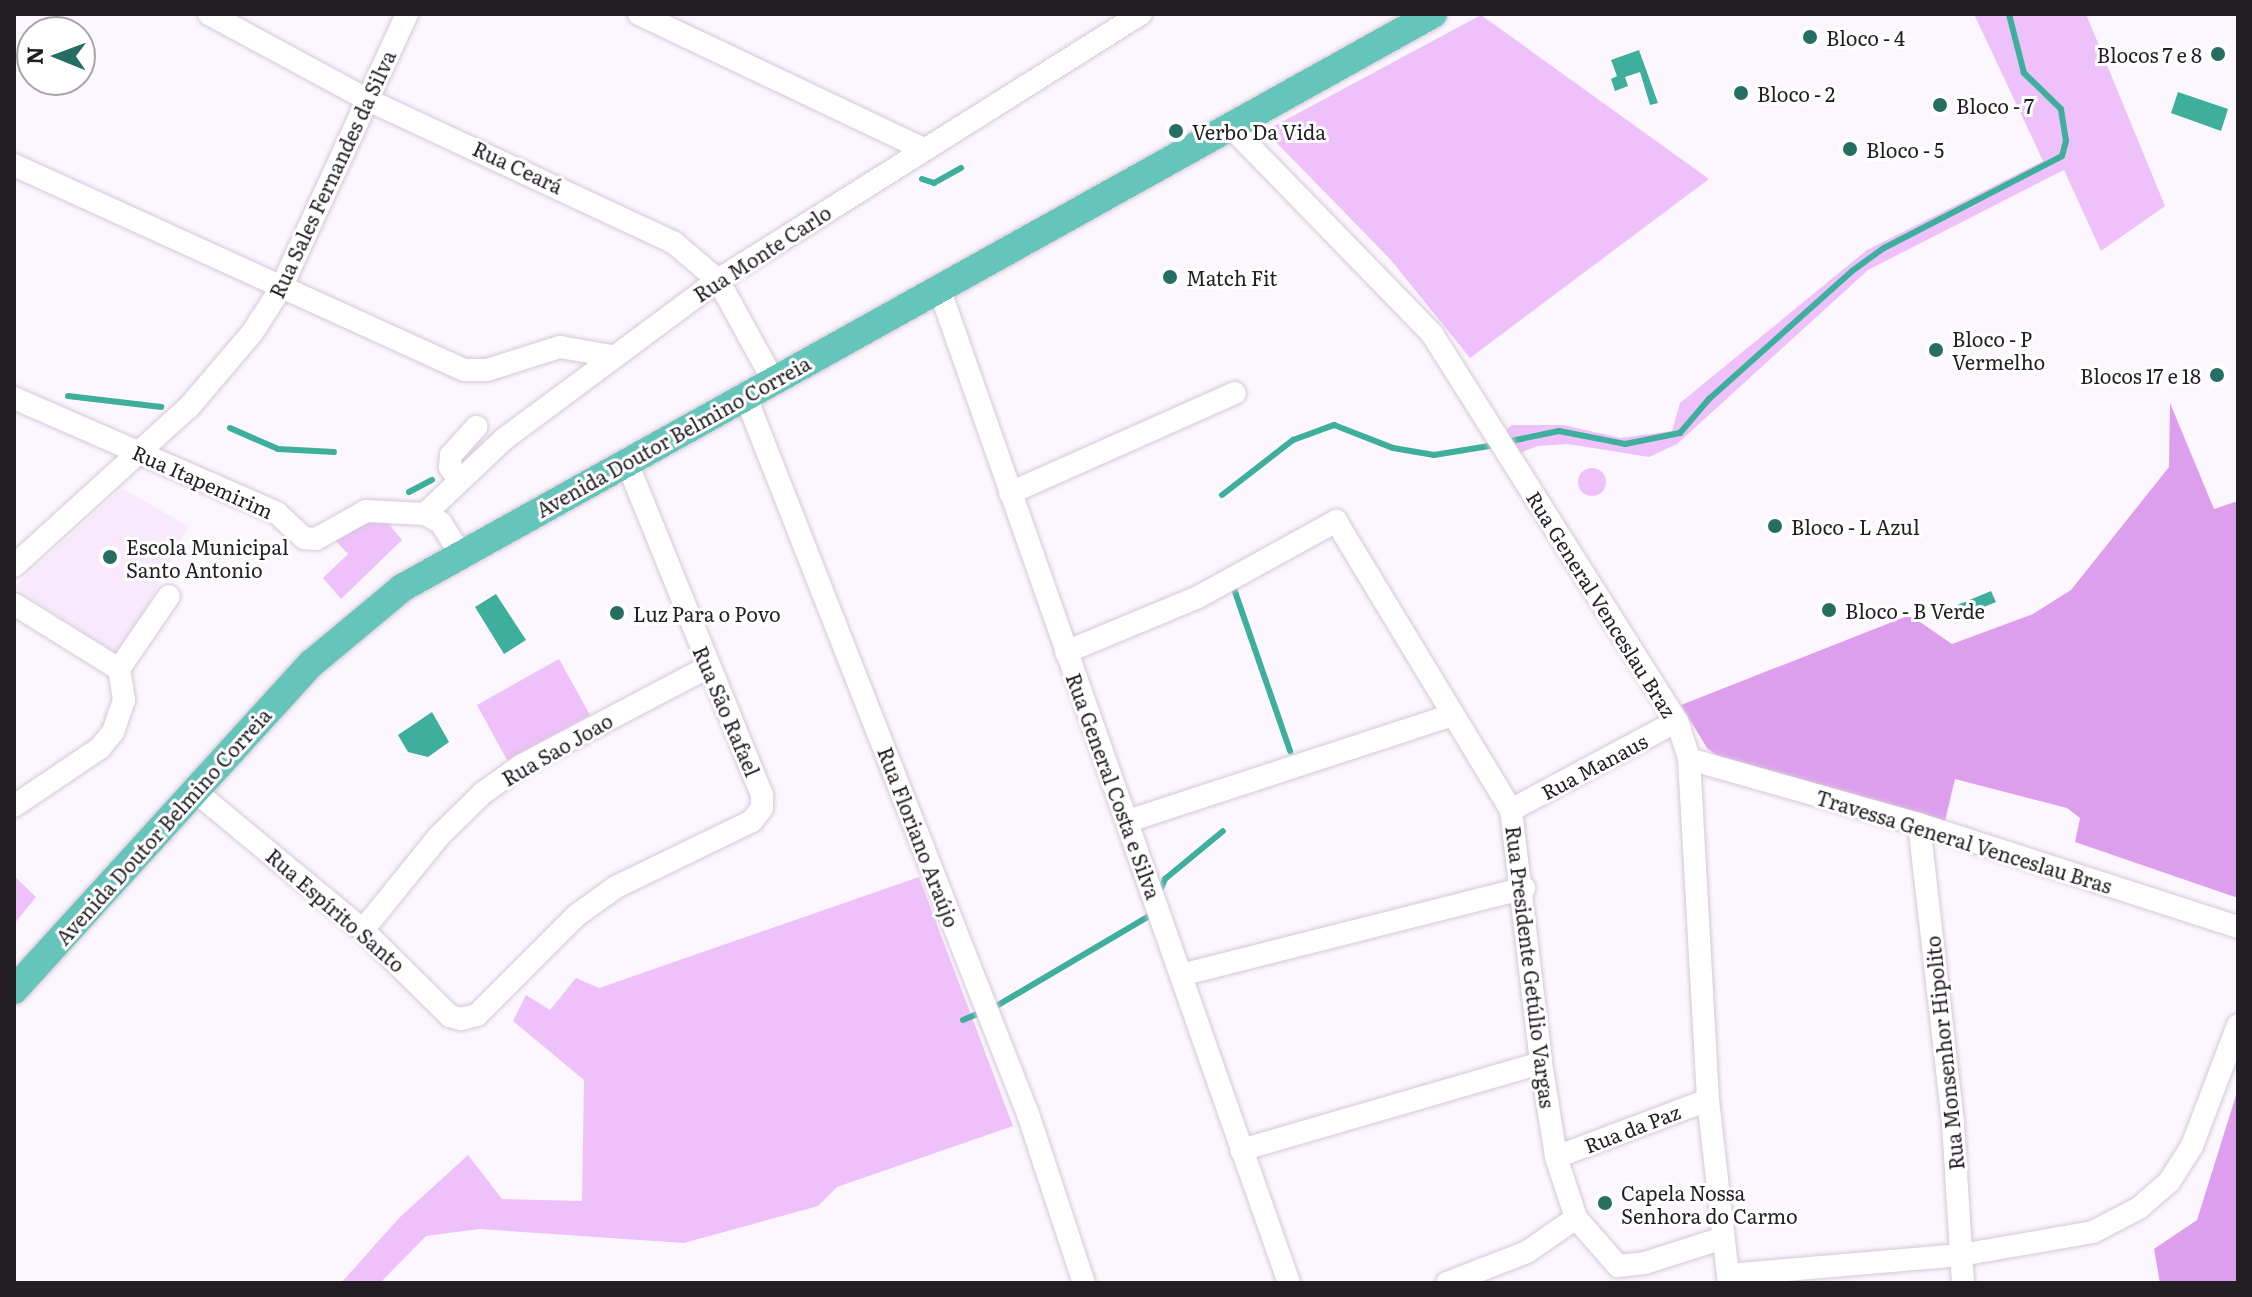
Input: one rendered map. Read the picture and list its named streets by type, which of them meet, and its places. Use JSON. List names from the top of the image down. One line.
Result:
{"streets":{"main road":["Avenida Doutor Belmino Correia"],"street":["Rua Ceará","Rua Sales Fernandes da Silva","Rua Monte Carlo","Rua Itapemirim","Rua General Venceslau Braz","Rua São Rafael","Rua Sao Joao","Rua Manaus","Rua General Costa e Silva","Rua Floriano Araújo","Travessa General Venceslau Bras","Rua Espírito Santo","Rua Presidente Getúlio Vargas","Rua Monsenhor Hipolito","Rua da Paz"]},"crossings":[["Rua Ceará","Rua Sales Fernandes da Silva"],["Rua Ceará","Rua Monte Carlo"],["Rua Ceará","Avenida Doutor Belmino Correia"],["Rua Sales Fernandes da Silva","Rua Itapemirim"],["Rua Monte Carlo","Rua Itapemirim"],["Avenida Doutor Belmino Correia","Rua General Venceslau Braz"],["Avenida Doutor Belmino Correia","Rua São Rafael"],["Avenida Doutor Belmino Correia","Rua General Costa e Silva"],["Avenida Doutor Belmino Correia","Rua Floriano Araújo"],["Avenida Doutor Belmino Correia","Rua Espírito Santo"],["Rua General Venceslau Braz","Rua Manaus"],["Rua General Venceslau Braz","Travessa General Venceslau Bras"],["Rua General Venceslau Braz","Rua da Paz"],["Rua São Rafael","Rua Sao Joao"],["Rua São Rafael","Rua Espírito Santo"],["Rua Sao Joao","Rua Espírito Santo"],["Rua Manaus","Rua Presidente Getúlio Vargas"],["Rua General Costa e Silva","Rua Presidente Getúlio Vargas"],["Travessa General Venceslau Bras","Rua Monsenhor Hipolito"],["Rua Presidente Getúlio Vargas","Rua da Paz"]],"places":["Bloco - 4","Blocos 7 e 8","Bloco - 2","Bloco - 7","Verbo Da Vida","Bloco - 5","Match Fit","Bloco - P Vermelho","Blocos 17 e 18","Bloco - L Azul","Escola Municipal Santo Antonio","Bloco - B Verde","Luz Para o Povo","Capela Nossa Senhora do Carmo"],"north":"left"}
